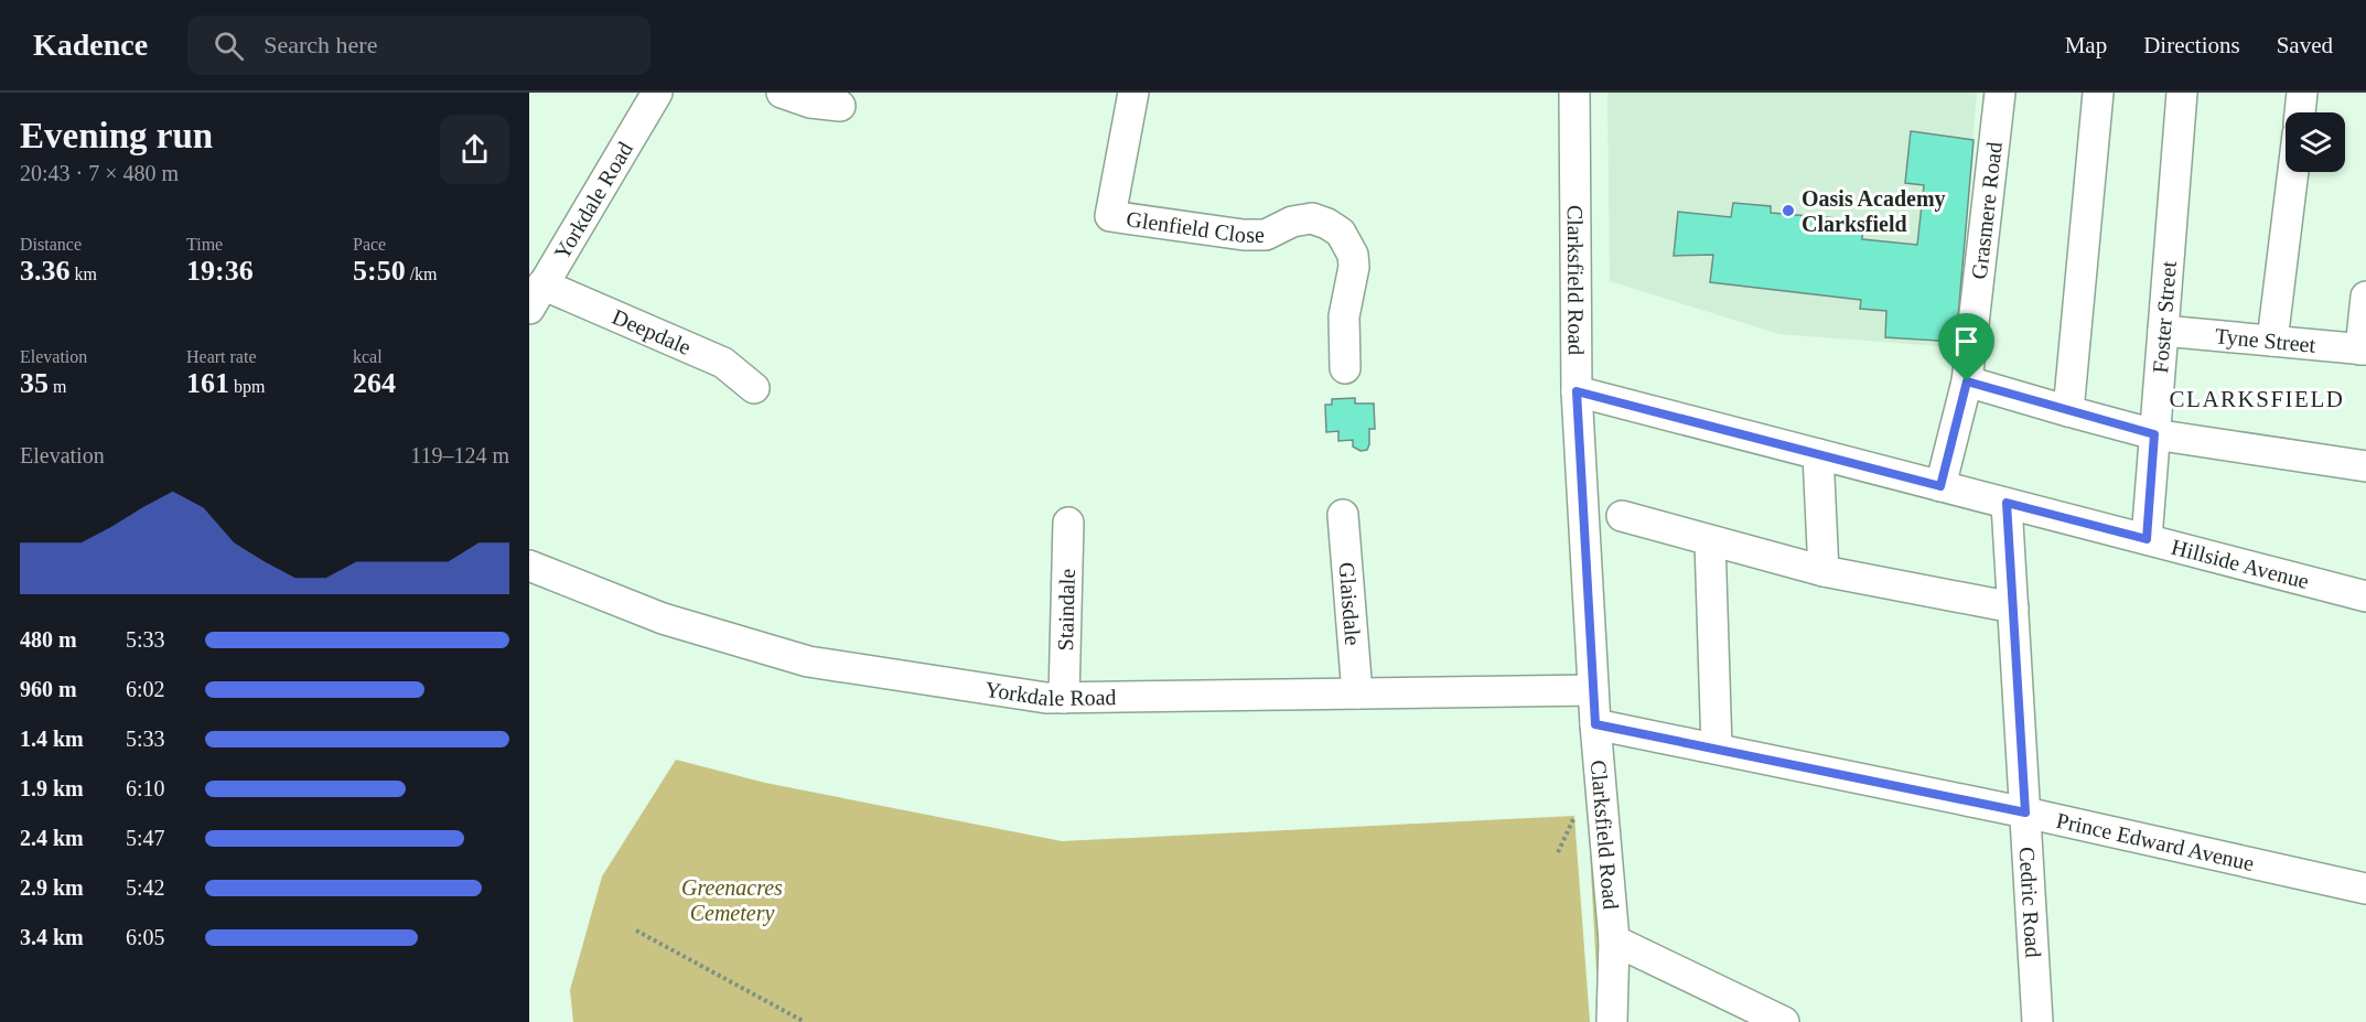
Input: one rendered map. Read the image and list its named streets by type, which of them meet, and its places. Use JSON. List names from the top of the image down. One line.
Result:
{"streets":{"street":["Yorkdale Road","Grasmere Road","Glenfield Close","Clarksfield Road","Foster Street","Deepdale","Tyne Street","Hillside Avenue","Glaisdale","Staindale","Prince Edward Avenue","Cedric Road"]},"crossings":[["Yorkdale Road","Clarksfield Road"],["Yorkdale Road","Deepdale"],["Yorkdale Road","Glaisdale"],["Yorkdale Road","Staindale"],["Grasmere Road","Hillside Avenue"],["Clarksfield Road","Hillside Avenue"],["Clarksfield Road","Prince Edward Avenue"],["Foster Street","Tyne Street"],["Foster Street","Hillside Avenue"],["Hillside Avenue","Cedric Road"],["Prince Edward Avenue","Cedric Road"]],"districts":["CLARKSFIELD"],"parks":["Greenacres Cemetery"],"places":["Oasis Academy Clarksfield"],"page":{"header":"Kadence","search":"Search here","nav":["Map","Directions","Saved"],"heading":["Evening run","20:43 · 7 × 480 m"],"stats":[["Distance","3.36 km"],["Time","19:36"],["Pace","5:50 /km"],["Elevation","35 m"],["Heart rate","161 bpm"],["kcal","264"]],"chart":["Elevation","119–124 m"],"list":[{"name":"480 m","note":"5:33"},{"name":"960 m","note":"6:02"},{"name":"1.4 km","note":"5:33"},{"name":"1.9 km","note":"6:10"},{"name":"2.4 km","note":"5:47"},{"name":"2.9 km","note":"5:42"},{"name":"3.4 km","note":"6:05"}]}}
